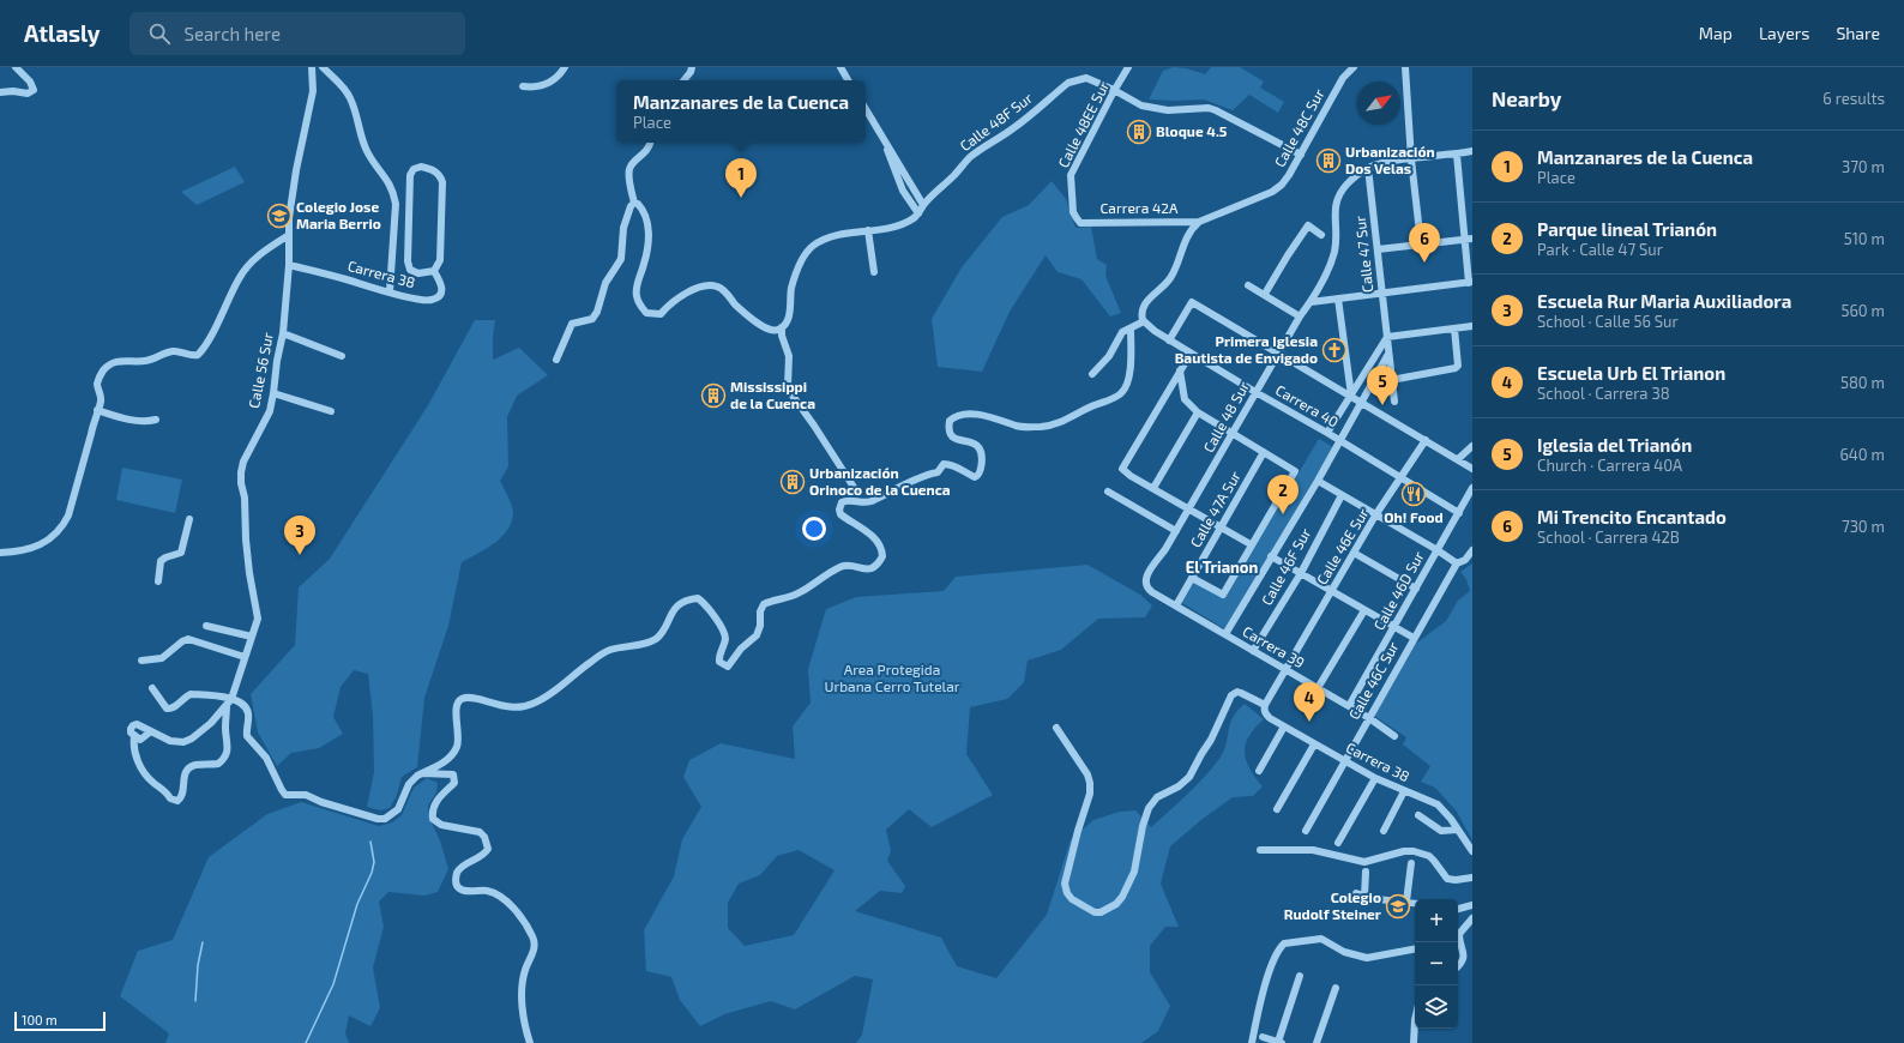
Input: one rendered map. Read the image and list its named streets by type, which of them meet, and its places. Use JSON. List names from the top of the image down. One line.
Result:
{"streets":{"street":["Calle 48F Sur","Calle 48EE Sur","Calle 48C Sur","Carrera 42A","Calle 47 Sur","Carrera 38","Calle 56 Sur","Carrera 40","Calle 48 Sur","Calle 47A Sur","Calle 46E Sur","Calle 46F Sur","Calle 46D Sur","Carrera 39","Calle 46C Sur"]},"crossings":[["Calle 48F Sur","Calle 48EE Sur"],["Calle 48EE Sur","Carrera 42A"],["Calle 48C Sur","Carrera 42A"],["Calle 47 Sur","Calle 48 Sur"],["Carrera 38","Calle 56 Sur"],["Carrera 38","Calle 46C Sur"],["Carrera 40","Calle 48 Sur"],["Carrera 40","Calle 46E Sur"],["Carrera 40","Calle 46D Sur"],["Calle 48 Sur","Carrera 39"],["Calle 47A Sur","Carrera 39"],["Calle 46E Sur","Carrera 39"],["Calle 46F Sur","Carrera 39"],["Calle 46D Sur","Carrera 39"],["Carrera 39","Calle 46C Sur"]],"districts":["El Trianon"],"parks":["Area Protegida Urbana Cerro Tutelar"],"places":{"building":["Bloque 4.5","Urbanización Dos Velas","Mississippi de la Cuenca","Urbanización Orinoco de la Cuenca"],"school or university":["Colegio Jose Maria Berrio","Colegio Rudolf Steiner"],"church":["Primera Iglesia Bautista de Envigado"],"restaurant":["Oh! Food"]},"scale_bar":"100 m","north":"top right","page":{"header":"Atlasly","search":"Search here","nav":["Map","Layers","Share"],"heading":["Nearby","6 results"],"popup":["Manzanares de la Cuenca","Place"],"list":[{"mark":"1","name":"Manzanares de la Cuenca","note":"Place","value":"370 m"},{"mark":"2","name":"Parque lineal Trianón","note":"Park · Calle 47 Sur","value":"510 m"},{"mark":"3","name":"Escuela Rur Maria Auxiliadora","note":"School · Calle 56 Sur","value":"560 m"},{"mark":"4","name":"Escuela Urb El Trianon","note":"School · Carrera 38","value":"580 m"},{"mark":"5","name":"Iglesia del Trianón","note":"Church · Carrera 40A","value":"640 m"},{"mark":"6","name":"Mi Trencito Encantado","note":"School · Carrera 42B","value":"730 m"}],"pins":["1","6","5","2","3","4"],"map_buttons":["+","−"],"scale":"100 m"}}
